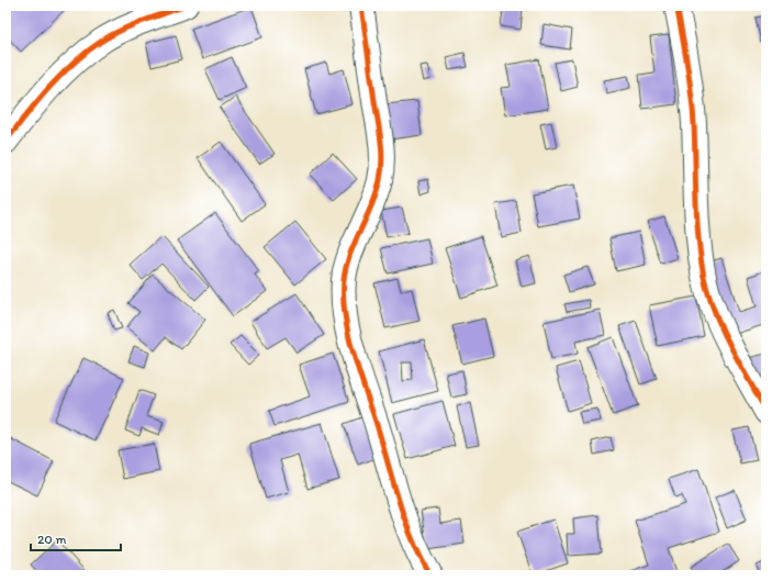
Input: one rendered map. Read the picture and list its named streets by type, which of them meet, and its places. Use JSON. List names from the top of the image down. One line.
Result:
{"scale_bar":"20 m"}
